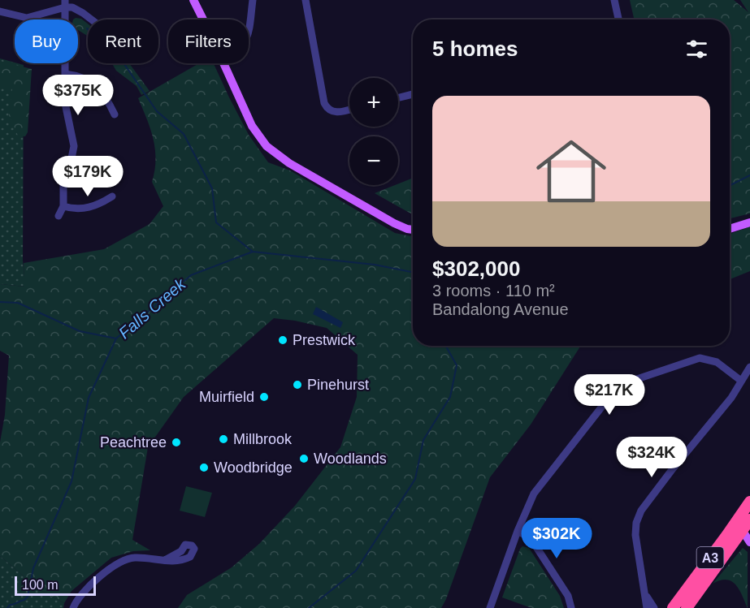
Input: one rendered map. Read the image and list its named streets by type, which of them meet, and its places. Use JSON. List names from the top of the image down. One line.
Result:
{"streets":{"highway":["A3"]},"water":["Falls Creek"],"places":["Prestwick","Pinehurst","Muirfield","Millbrook","Peachtree","Woodlands","Woodbridge"],"scale_bar":"100 m","page":{"chip":["Buy","Rent","Filters"],"heading":"5 homes","price":["$375K","$179K","$217K","$324K","$302K"],"map_buttons":["+","−"],"list":[{"name":"$302,000","note":"3 rooms · 110 m² · Bandalong Avenue"}],"scale":"100 m"}}
